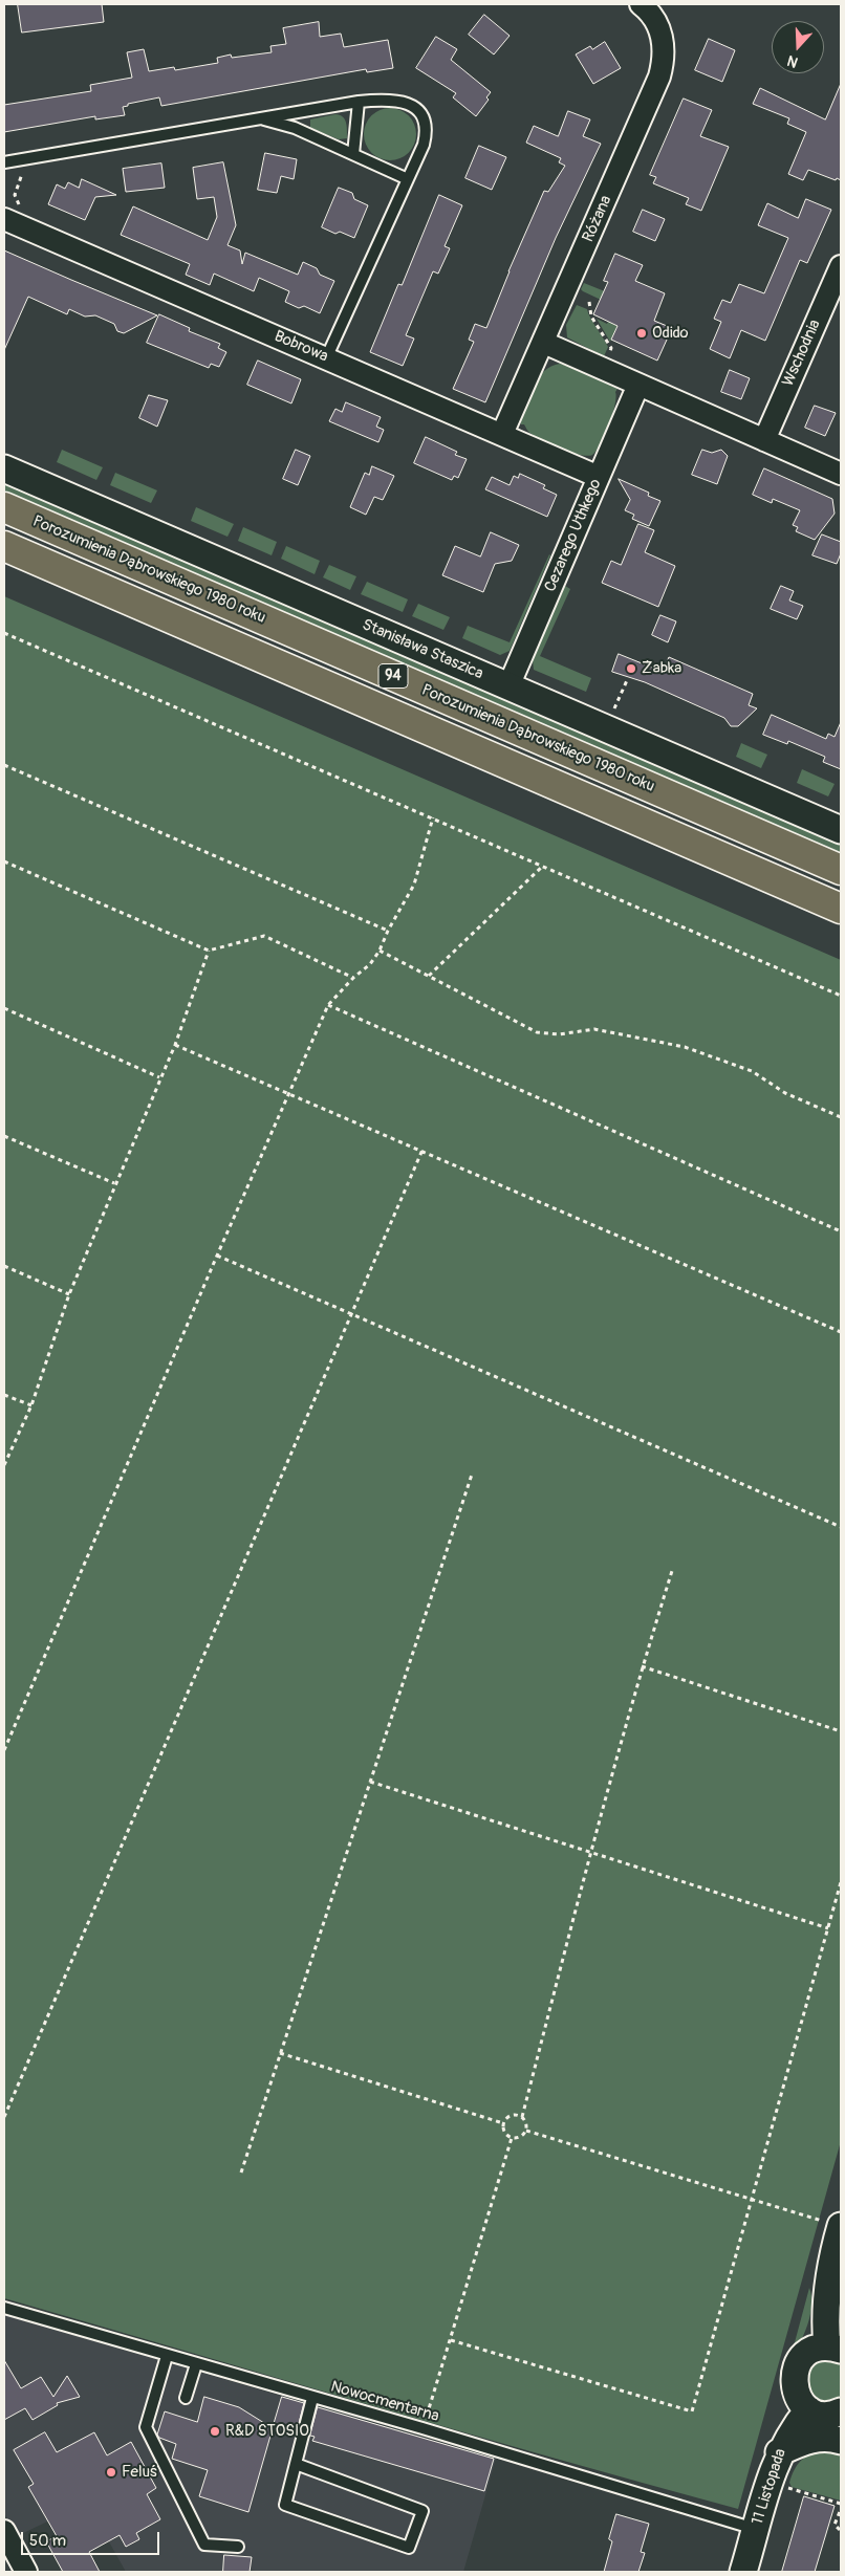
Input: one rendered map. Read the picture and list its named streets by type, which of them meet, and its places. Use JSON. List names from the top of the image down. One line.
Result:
{"streets":{"main road":["Porozumienia Dąbrowskiego 1980 roku","94"],"street":["Różana","Bobrowa","Wschodnia","Cezarego Uthkego","Stanisława Staszica","11 Listopada"],"lane":["Nowocmentarna"]},"crossings":[["Różana","Bobrowa"],["Bobrowa","Cezarego Uthkego"],["Cezarego Uthkego","Stanisława Staszica"],["Nowocmentarna","11 Listopada"]],"places":["Odido","Żabka","R&D STOSIO","Feluś"],"scale_bar":"50 m","north":"bottom"}
